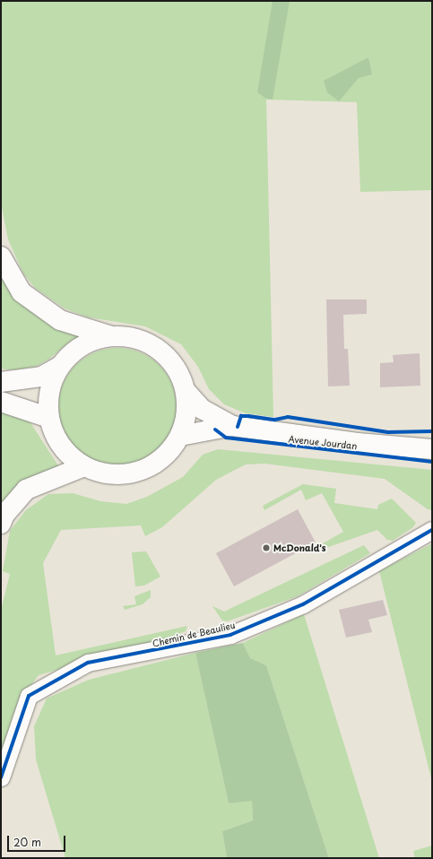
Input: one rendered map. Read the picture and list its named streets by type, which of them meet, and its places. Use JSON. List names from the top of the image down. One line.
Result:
{"streets":{"main road":["Avenue Jourdan"],"street":["Chemin de Beaulieu"]},"places":["McDonald's"],"scale_bar":"20 m"}
